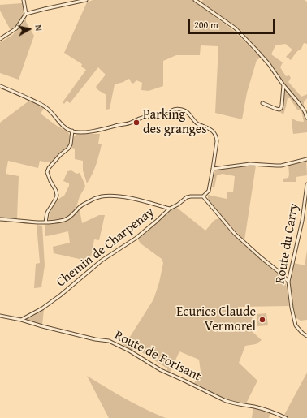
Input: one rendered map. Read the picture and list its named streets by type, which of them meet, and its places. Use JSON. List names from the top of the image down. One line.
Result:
{"streets":{"street":["Route du Carry","Chemin de Charpenay","Route de Forisant"]},"crossings":[["Chemin de Charpenay","Route de Forisant"]],"places":["Parking des granges","Ecuries Claude Vermorel"],"scale_bar":"200 m","north":"right"}
